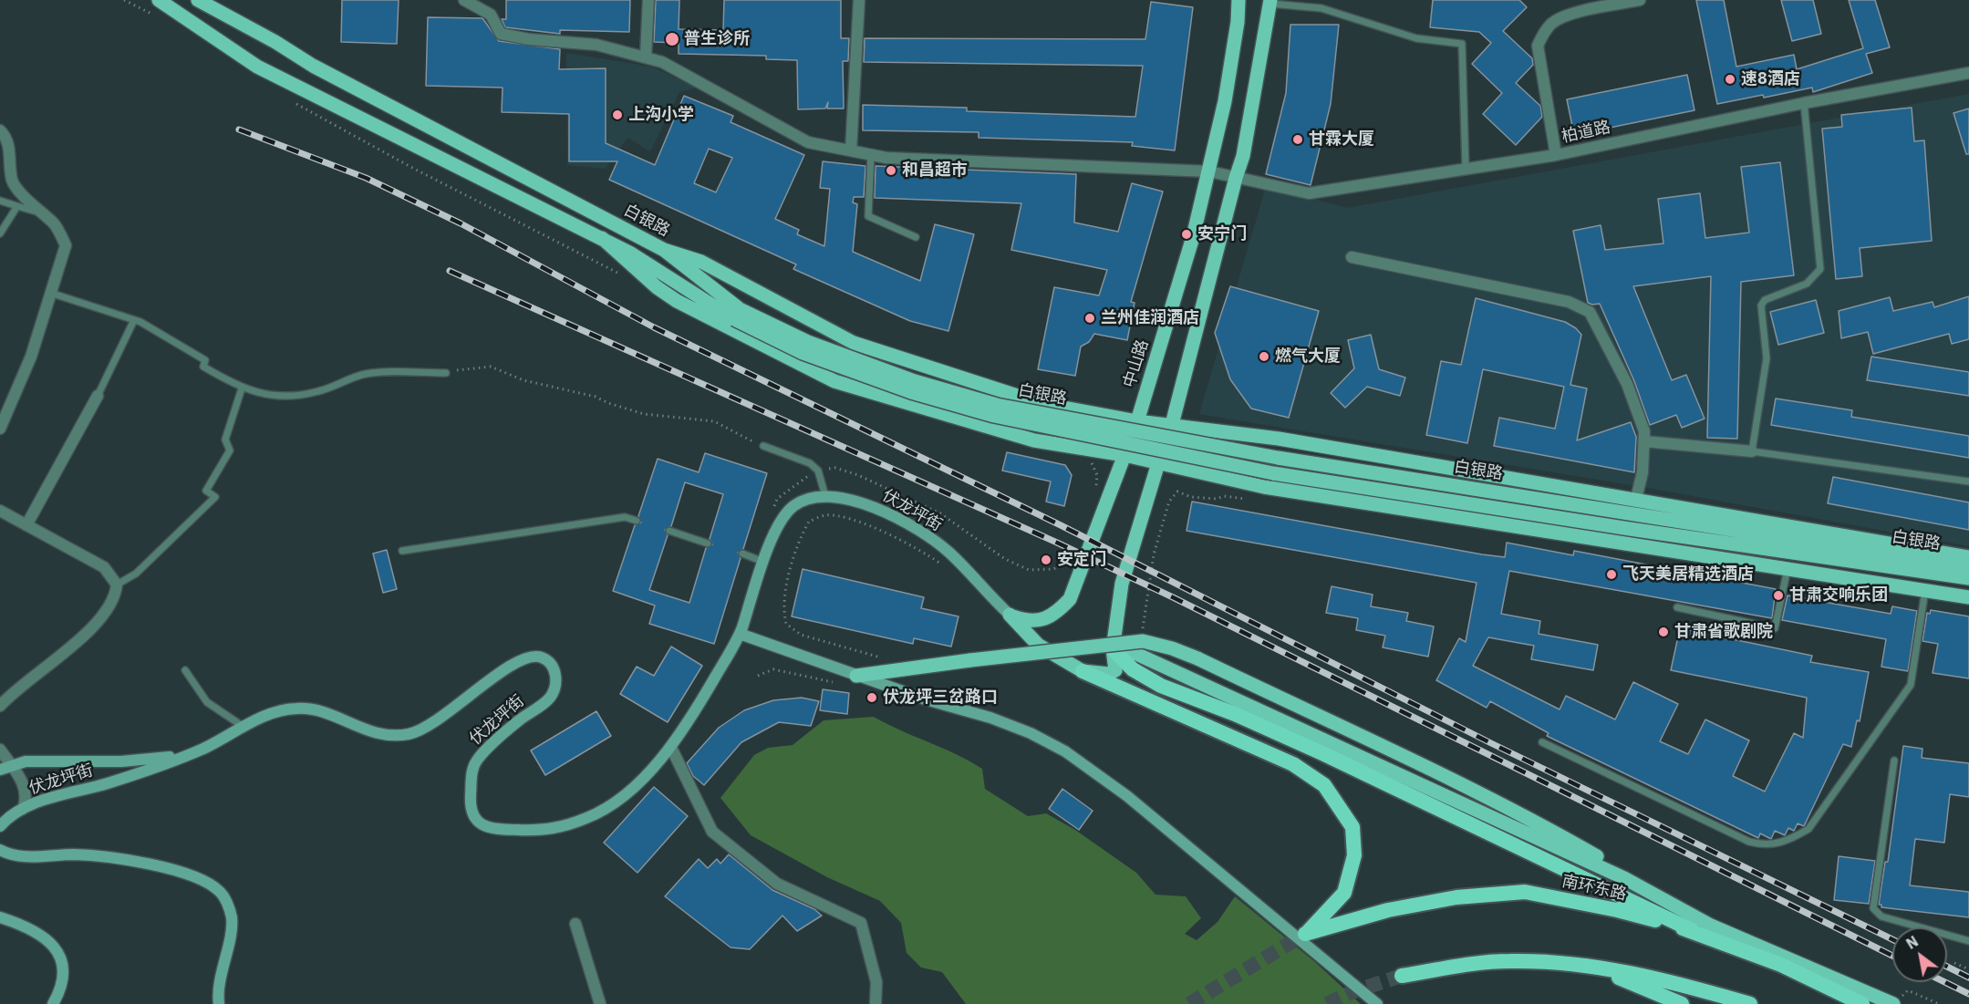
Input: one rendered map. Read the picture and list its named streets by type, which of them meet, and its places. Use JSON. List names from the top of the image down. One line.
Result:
{"streets":{"highway":["南环东路"],"main road":["白银路","中山路","伏龙坪街"],"street":["柏道路"]},"crossings":[["柏道路","中山路"],["中山路","伏龙坪街"]],"places":["普生诊所","速8酒店","上沟小学","甘霖大厦","和昌超市","安宁门","兰州佳润酒店","燃气大厦","安定门","飞天美居精选酒店","甘肃交响乐团","甘肃省歌剧院","伏龙坪三岔路口"],"north":"top left"}
